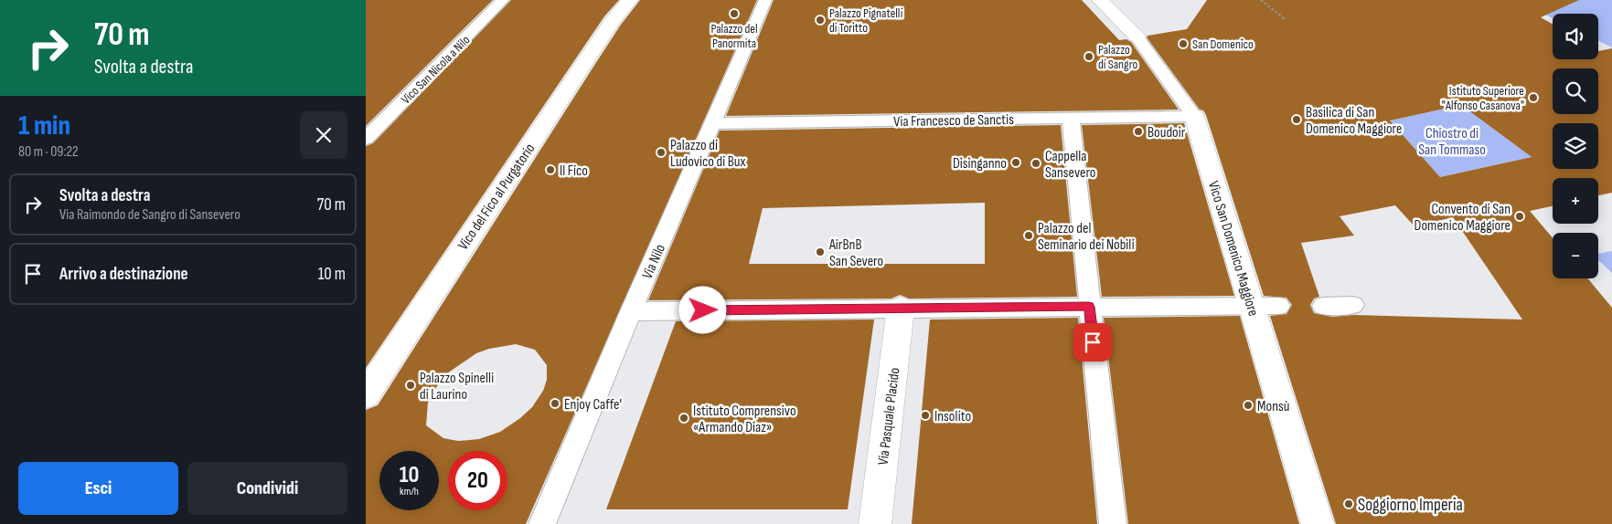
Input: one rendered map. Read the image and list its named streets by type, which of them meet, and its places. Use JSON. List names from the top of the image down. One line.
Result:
{"streets":{"street":["Vico del Fico al Purgatorio","Vico San Domenico Maggiore","Via Pasquale Placido"],"lane":["Vico San Nicola a Nilo","Via Francesco de Sanctis","Via Nilo"]},"crossings":[["Via Francesco de Sanctis","Vico San Domenico Maggiore"],["Via Francesco de Sanctis","Via Nilo"]],"parks":["Chiostro di San Tommaso"],"places":["Palazzo del Panormita","Palazzo Pignatelli di Toritto","San Domenico","Palazzo di Sangro","Istituto Superiore \"Alfonso Casanova\"","Basilica di San Domenico Maggiore","Boudoir","Palazzo di Ludovico di Bux","Disinganno","Cappella Sansevero","Il Fico","Convento di San Domenico Maggiore","Palazzo del Seminario dei Nobili","AirBnB San Severo","Palazzo Spinelli di Laurino","Enjoy Caffe'","Monsù","Insolito","Istituto Comprensivo «Armando Diaz»","Soggiorno Imperia"],"page":{"turn":["70 m","Svolta a destra"],"map_buttons":["+","−"],"heading":["1 min","80 m · 09:22"],"list":[{"name":"Svolta a destra","note":"Via Raimondo de Sangro di Sansevero","value":"70 m"},{"name":"Arrivo a destinazione","value":"10 m"}],"speed":"10 km/h","limit":"20","buttons":["Esci","Condividi"]}}
